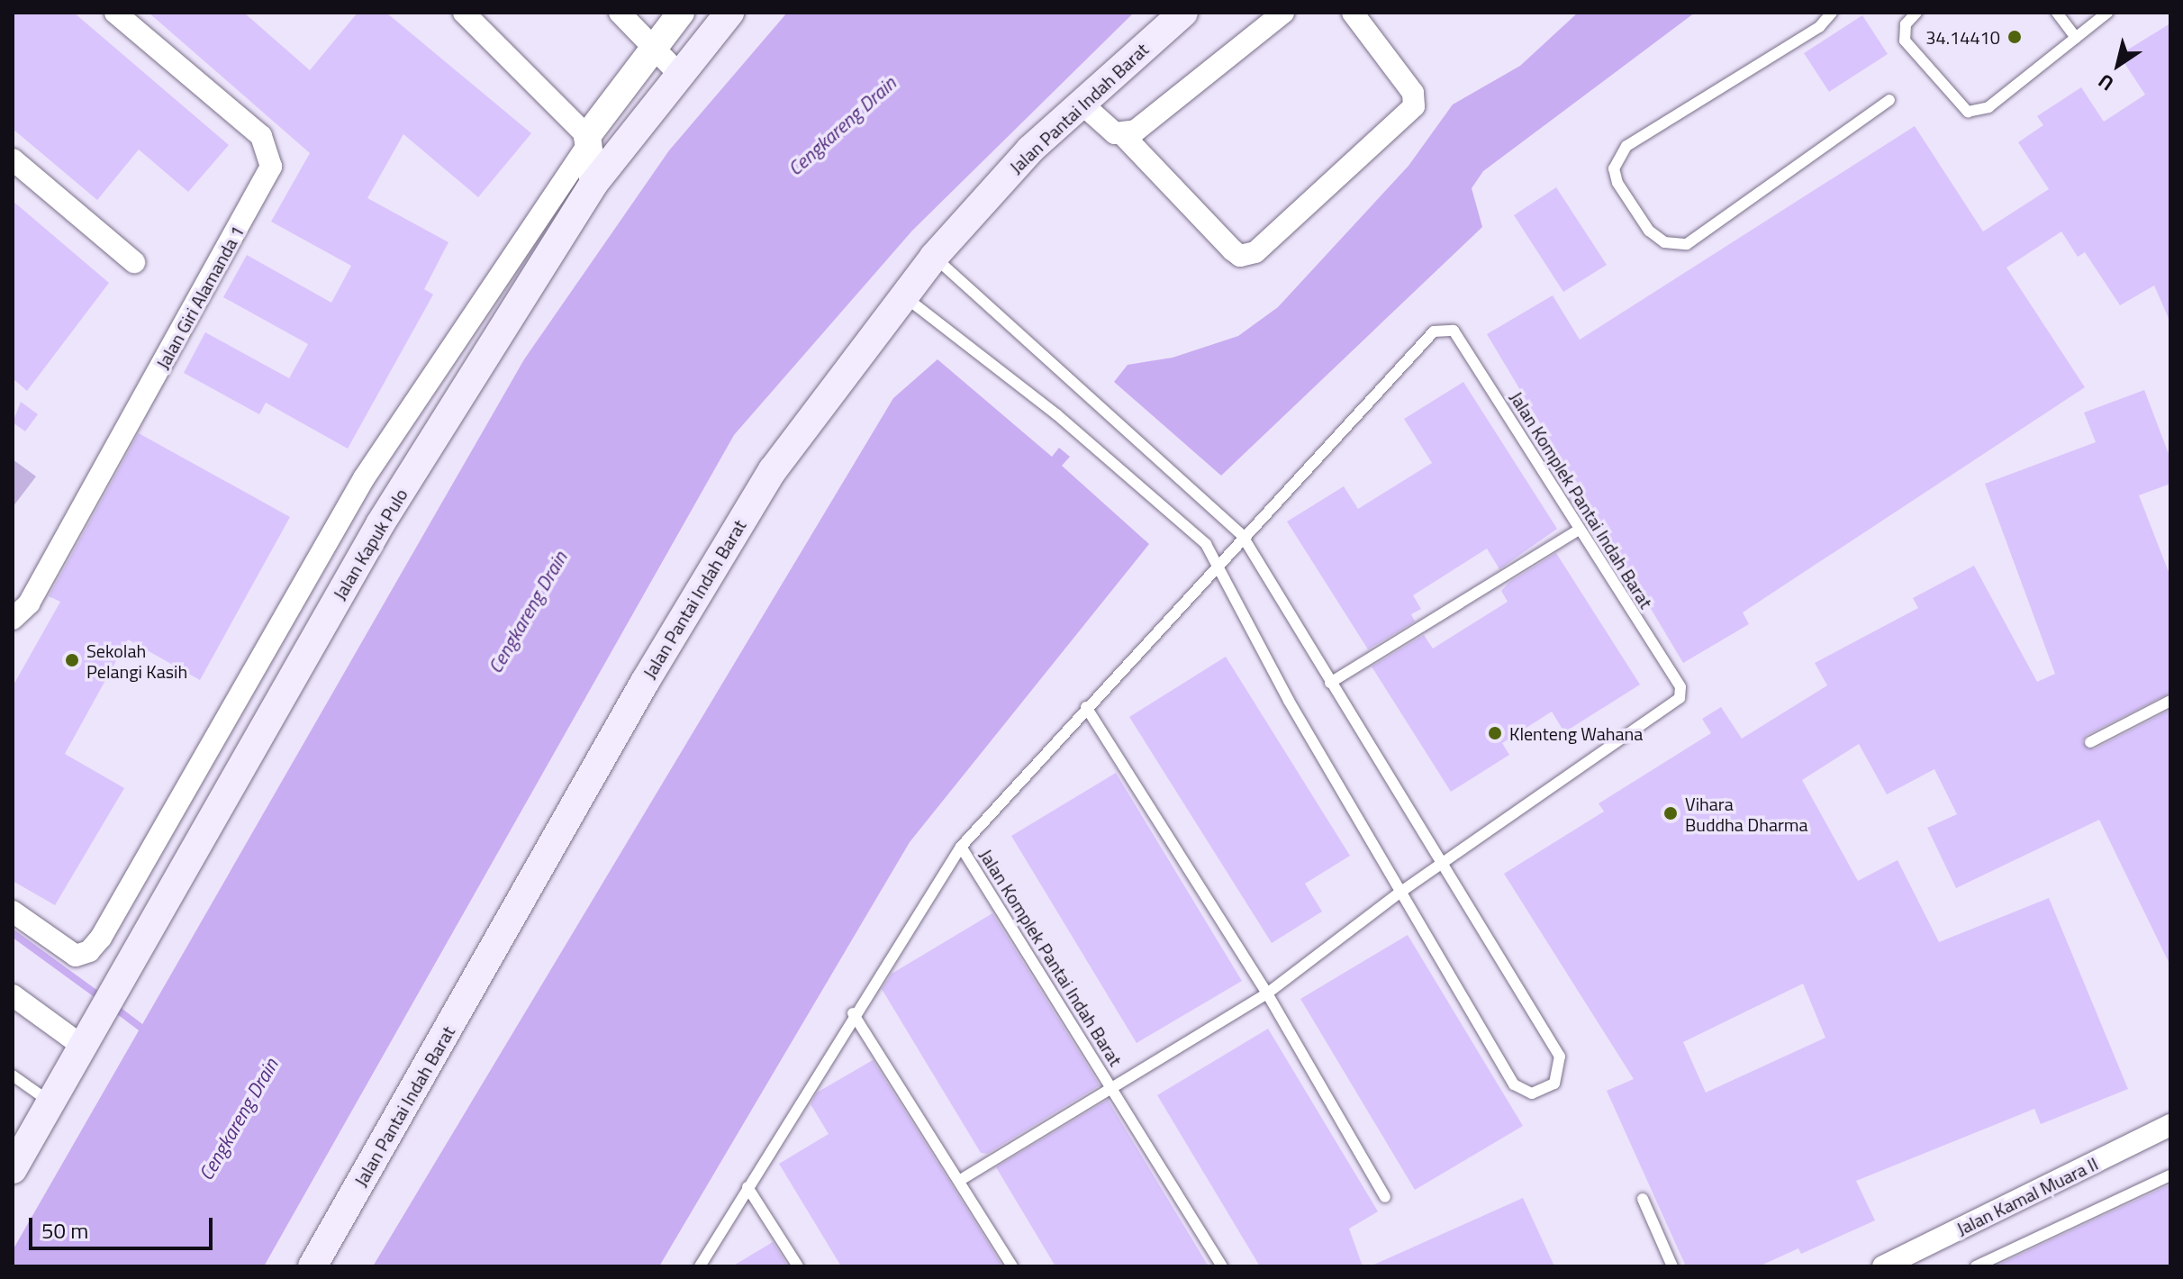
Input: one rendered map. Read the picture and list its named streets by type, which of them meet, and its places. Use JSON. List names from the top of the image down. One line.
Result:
{"streets":{"main road":["Jalan Pantai Indah Barat","Jalan Kapuk Pulo"],"street":["Jalan Giri Alamanda 1","Jalan Kamal Muara II"],"lane":["Jalan Komplek Pantai Indah Barat"]},"water":["Cengkareng Drain"],"places":["34.14410","Sekolah Pelangi Kasih","Klenteng Wahana","Vihara Buddha Dharma"],"scale_bar":"50 m","north":"bottom left"}
